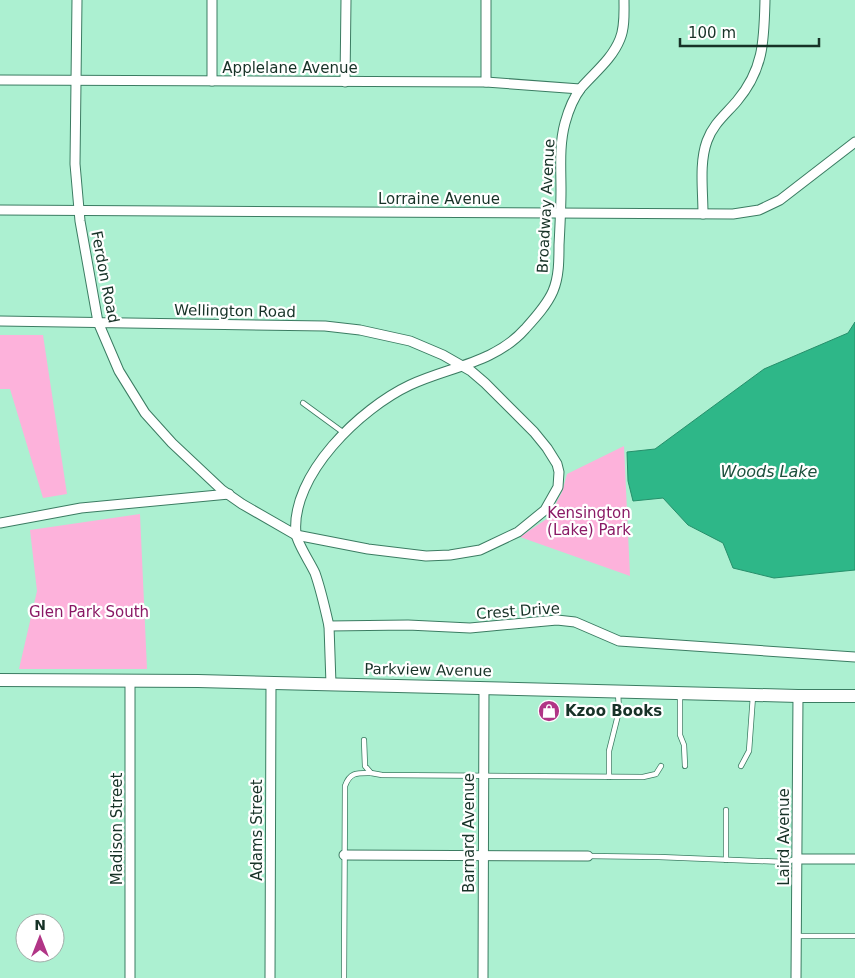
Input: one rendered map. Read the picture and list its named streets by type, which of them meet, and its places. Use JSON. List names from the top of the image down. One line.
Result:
{"streets":{"street":["Applelane Avenue","Lorraine Avenue","Broadway Avenue","Ferdon Road","Wellington Road","Crest Drive","Parkview Avenue","Madison Street","Adams Street","Barnard Avenue","Laird Avenue"]},"crossings":[["Applelane Avenue","Broadway Avenue"],["Applelane Avenue","Ferdon Road"],["Lorraine Avenue","Broadway Avenue"],["Lorraine Avenue","Ferdon Road"],["Broadway Avenue","Ferdon Road"],["Broadway Avenue","Wellington Road"],["Ferdon Road","Wellington Road"],["Parkview Avenue","Madison Street"],["Parkview Avenue","Adams Street"],["Parkview Avenue","Barnard Avenue"],["Parkview Avenue","Laird Avenue"]],"water":["Woods Lake"],"parks":["Kensington (Lake) Park","Glen Park South"],"places":{"shop":["Kzoo Books"]},"scale_bar":"100 m","north":"top"}
